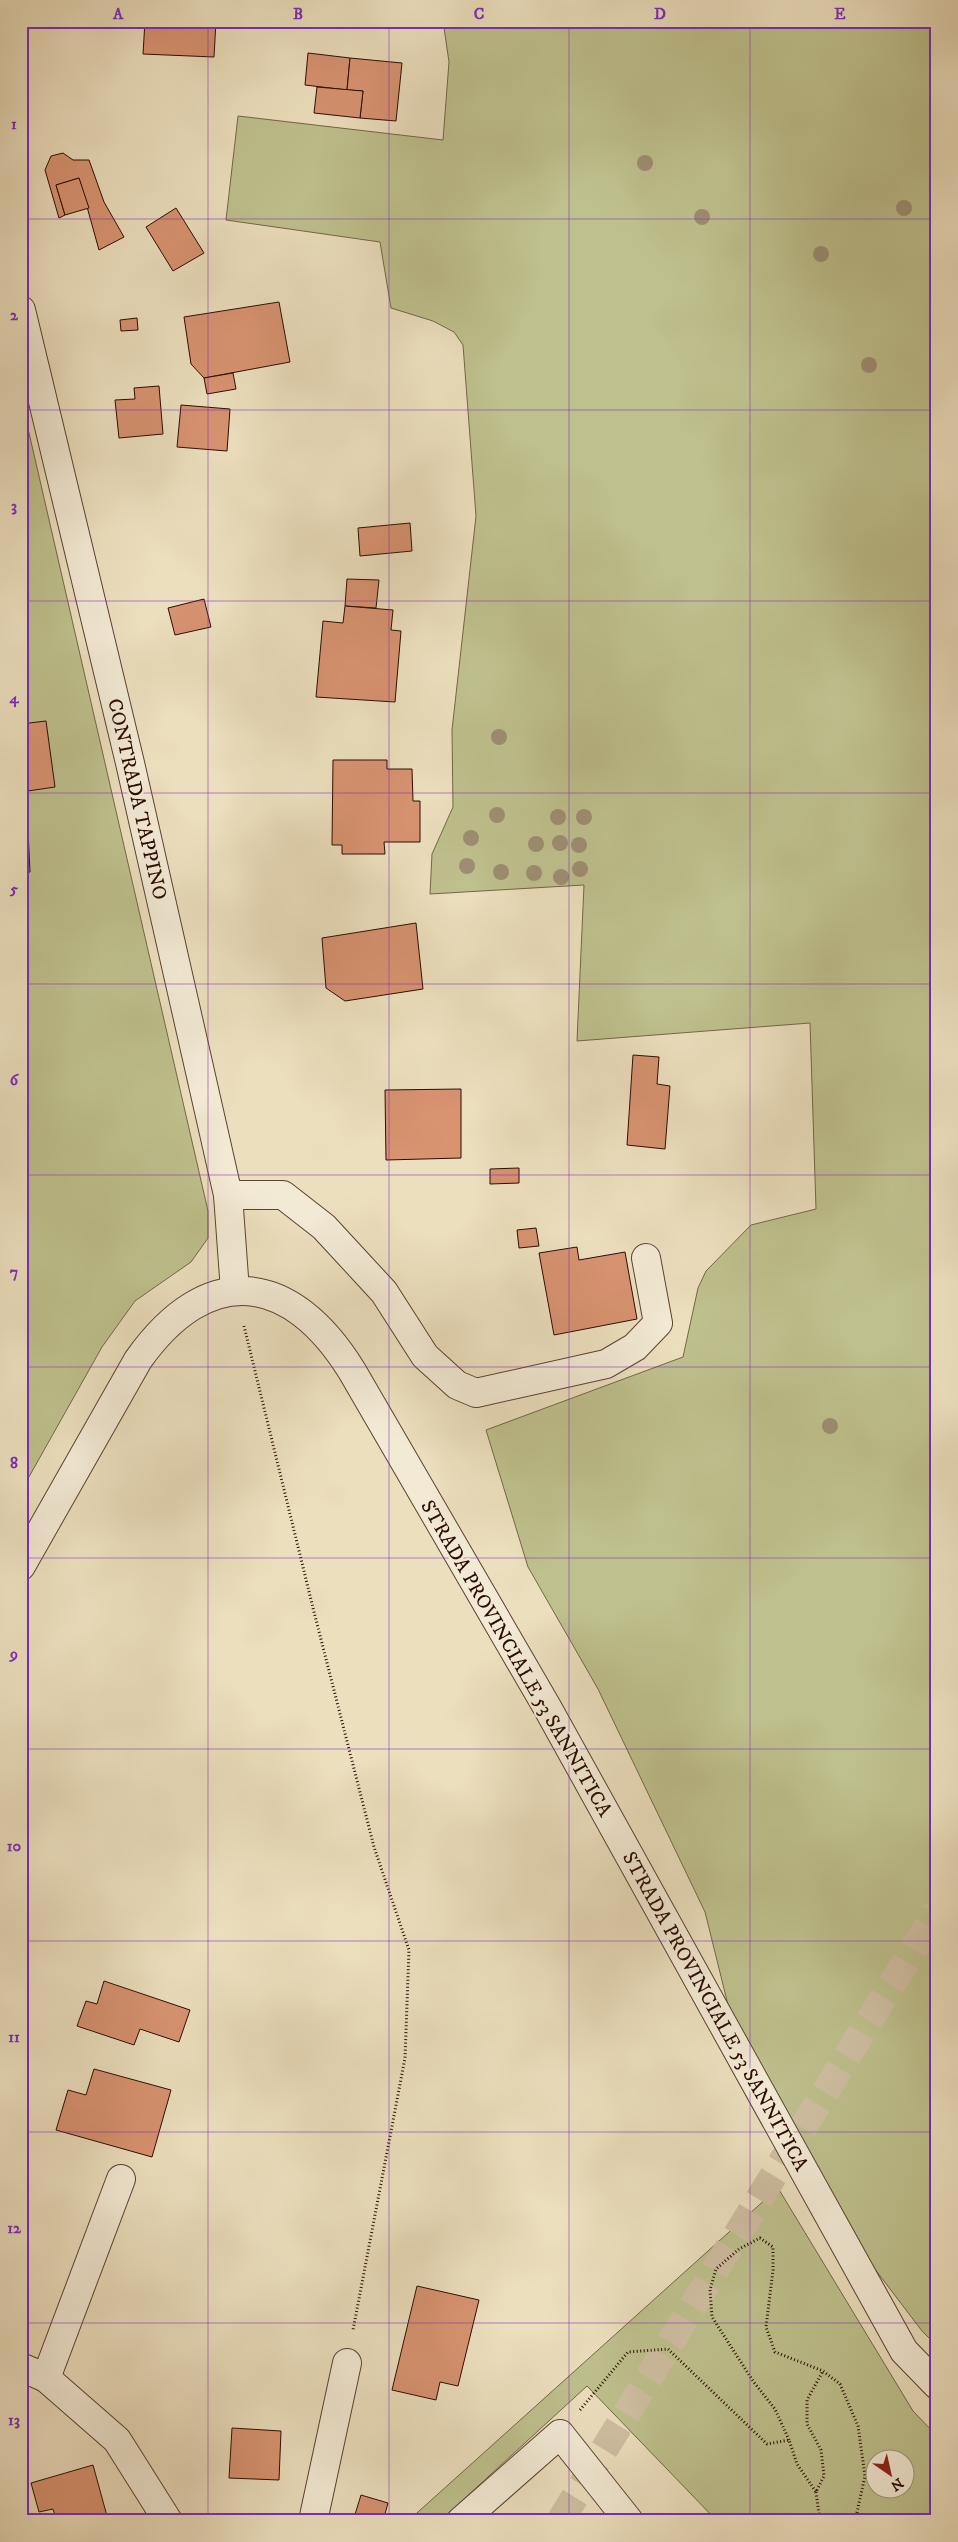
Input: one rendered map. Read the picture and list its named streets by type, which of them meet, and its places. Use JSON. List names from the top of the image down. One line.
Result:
{"streets":{"street":["CONTRADA TAPPINO","STRADA PROVINCIALE 53 SANNITICA"]},"crossings":[["CONTRADA TAPPINO","STRADA PROVINCIALE 53 SANNITICA"]],"north":"bottom right","grid":{"columns":["A","B","C","D","E"],"rows":["1","2","3","4","5","6","7","8","9","10","11","12","13"]}}
